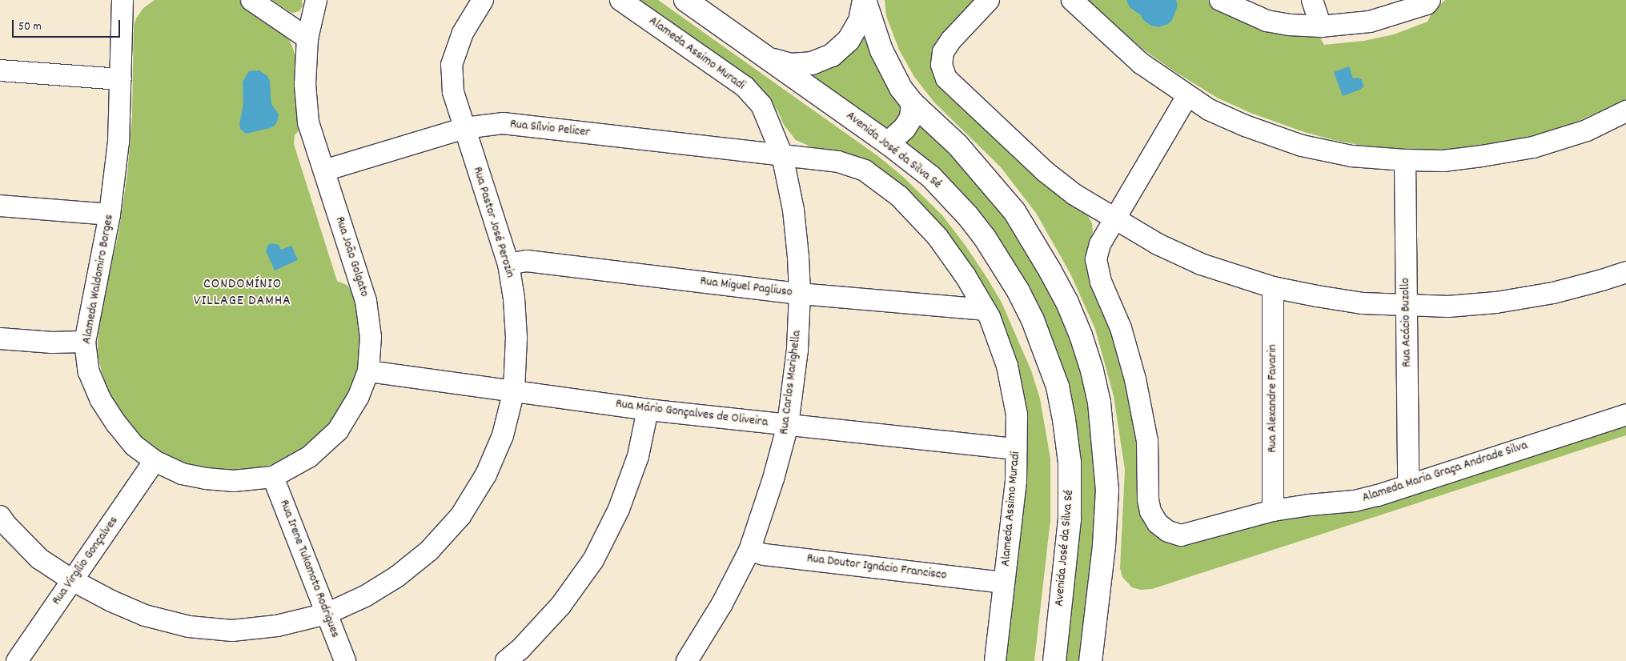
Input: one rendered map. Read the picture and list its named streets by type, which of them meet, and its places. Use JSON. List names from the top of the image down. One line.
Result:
{"streets":{"main road":["Avenida José da Silva Sé"],"street":["Alameda Assimo Muradi","Rua Sílvio Pelicer","Rua Pastor José Perozin","Rua João Golgato","Alameda Waldomiro Borges","Rua Miguel Pagliuso","Rua Acácio Buzollo","Rua Carlos Marighella","Rua Alexandre Favarin","Rua Mário Gonçalves de Oliveira","Alameda Maria Graça Andrade Silva","Rua Virgílio Gonçalves","Rua Doutor Ignácio Francisco","Rua Irene Tukamoto Rodrigues"]},"crossings":[["Alameda Assimo Muradi","Rua Sílvio Pelicer"],["Alameda Assimo Muradi","Rua Miguel Pagliuso"],["Alameda Assimo Muradi","Rua Carlos Marighella"],["Alameda Assimo Muradi","Rua Mário Gonçalves de Oliveira"],["Alameda Assimo Muradi","Rua Doutor Ignácio Francisco"],["Rua Sílvio Pelicer","Rua Pastor José Perozin"],["Rua Sílvio Pelicer","Rua João Golgato"],["Rua Sílvio Pelicer","Rua Carlos Marighella"],["Rua Pastor José Perozin","Rua Miguel Pagliuso"],["Rua Pastor José Perozin","Rua Mário Gonçalves de Oliveira"],["Rua Pastor José Perozin","Rua Virgílio Gonçalves"],["Rua Pastor José Perozin","Rua Irene Tukamoto Rodrigues"],["Rua João Golgato","Alameda Waldomiro Borges"],["Rua João Golgato","Rua Mário Gonçalves de Oliveira"],["Rua João Golgato","Rua Irene Tukamoto Rodrigues"],["Alameda Waldomiro Borges","Rua Virgílio Gonçalves"],["Alameda Waldomiro Borges","Rua Irene Tukamoto Rodrigues"],["Rua Miguel Pagliuso","Rua Carlos Marighella"],["Rua Acácio Buzollo","Alameda Maria Graça Andrade Silva"],["Rua Carlos Marighella","Rua Mário Gonçalves de Oliveira"],["Rua Carlos Marighella","Rua Doutor Ignácio Francisco"],["Rua Alexandre Favarin","Alameda Maria Graça Andrade Silva"]],"districts":["CONDOMÍNIO VILLAGE DAMHA"],"scale_bar":"50 m"}
